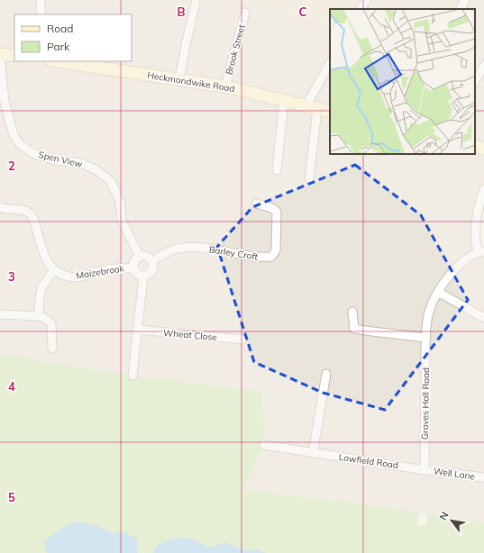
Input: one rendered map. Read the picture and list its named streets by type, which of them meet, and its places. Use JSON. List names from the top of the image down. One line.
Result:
{"streets":{"main road":["Heckmondwike Road"],"street":["Brook Street","Spen View","Barley Croft","Maizebrook","Wheat Close","Groves Hall Road","Lowfield Road","Well Lane"]},"crossings":[["Brook Street","Heckmondwike Road"],["Spen View","Barley Croft"],["Spen View","Maizebrook"],["Barley Croft","Maizebrook"],["Groves Hall Road","Lowfield Road"],["Groves Hall Road","Well Lane"],["Lowfield Road","Well Lane"]],"legend":["Road","Park"],"north":"top left","grid":{"columns":["B","C"],"rows":["2","3","4","5"]}}
